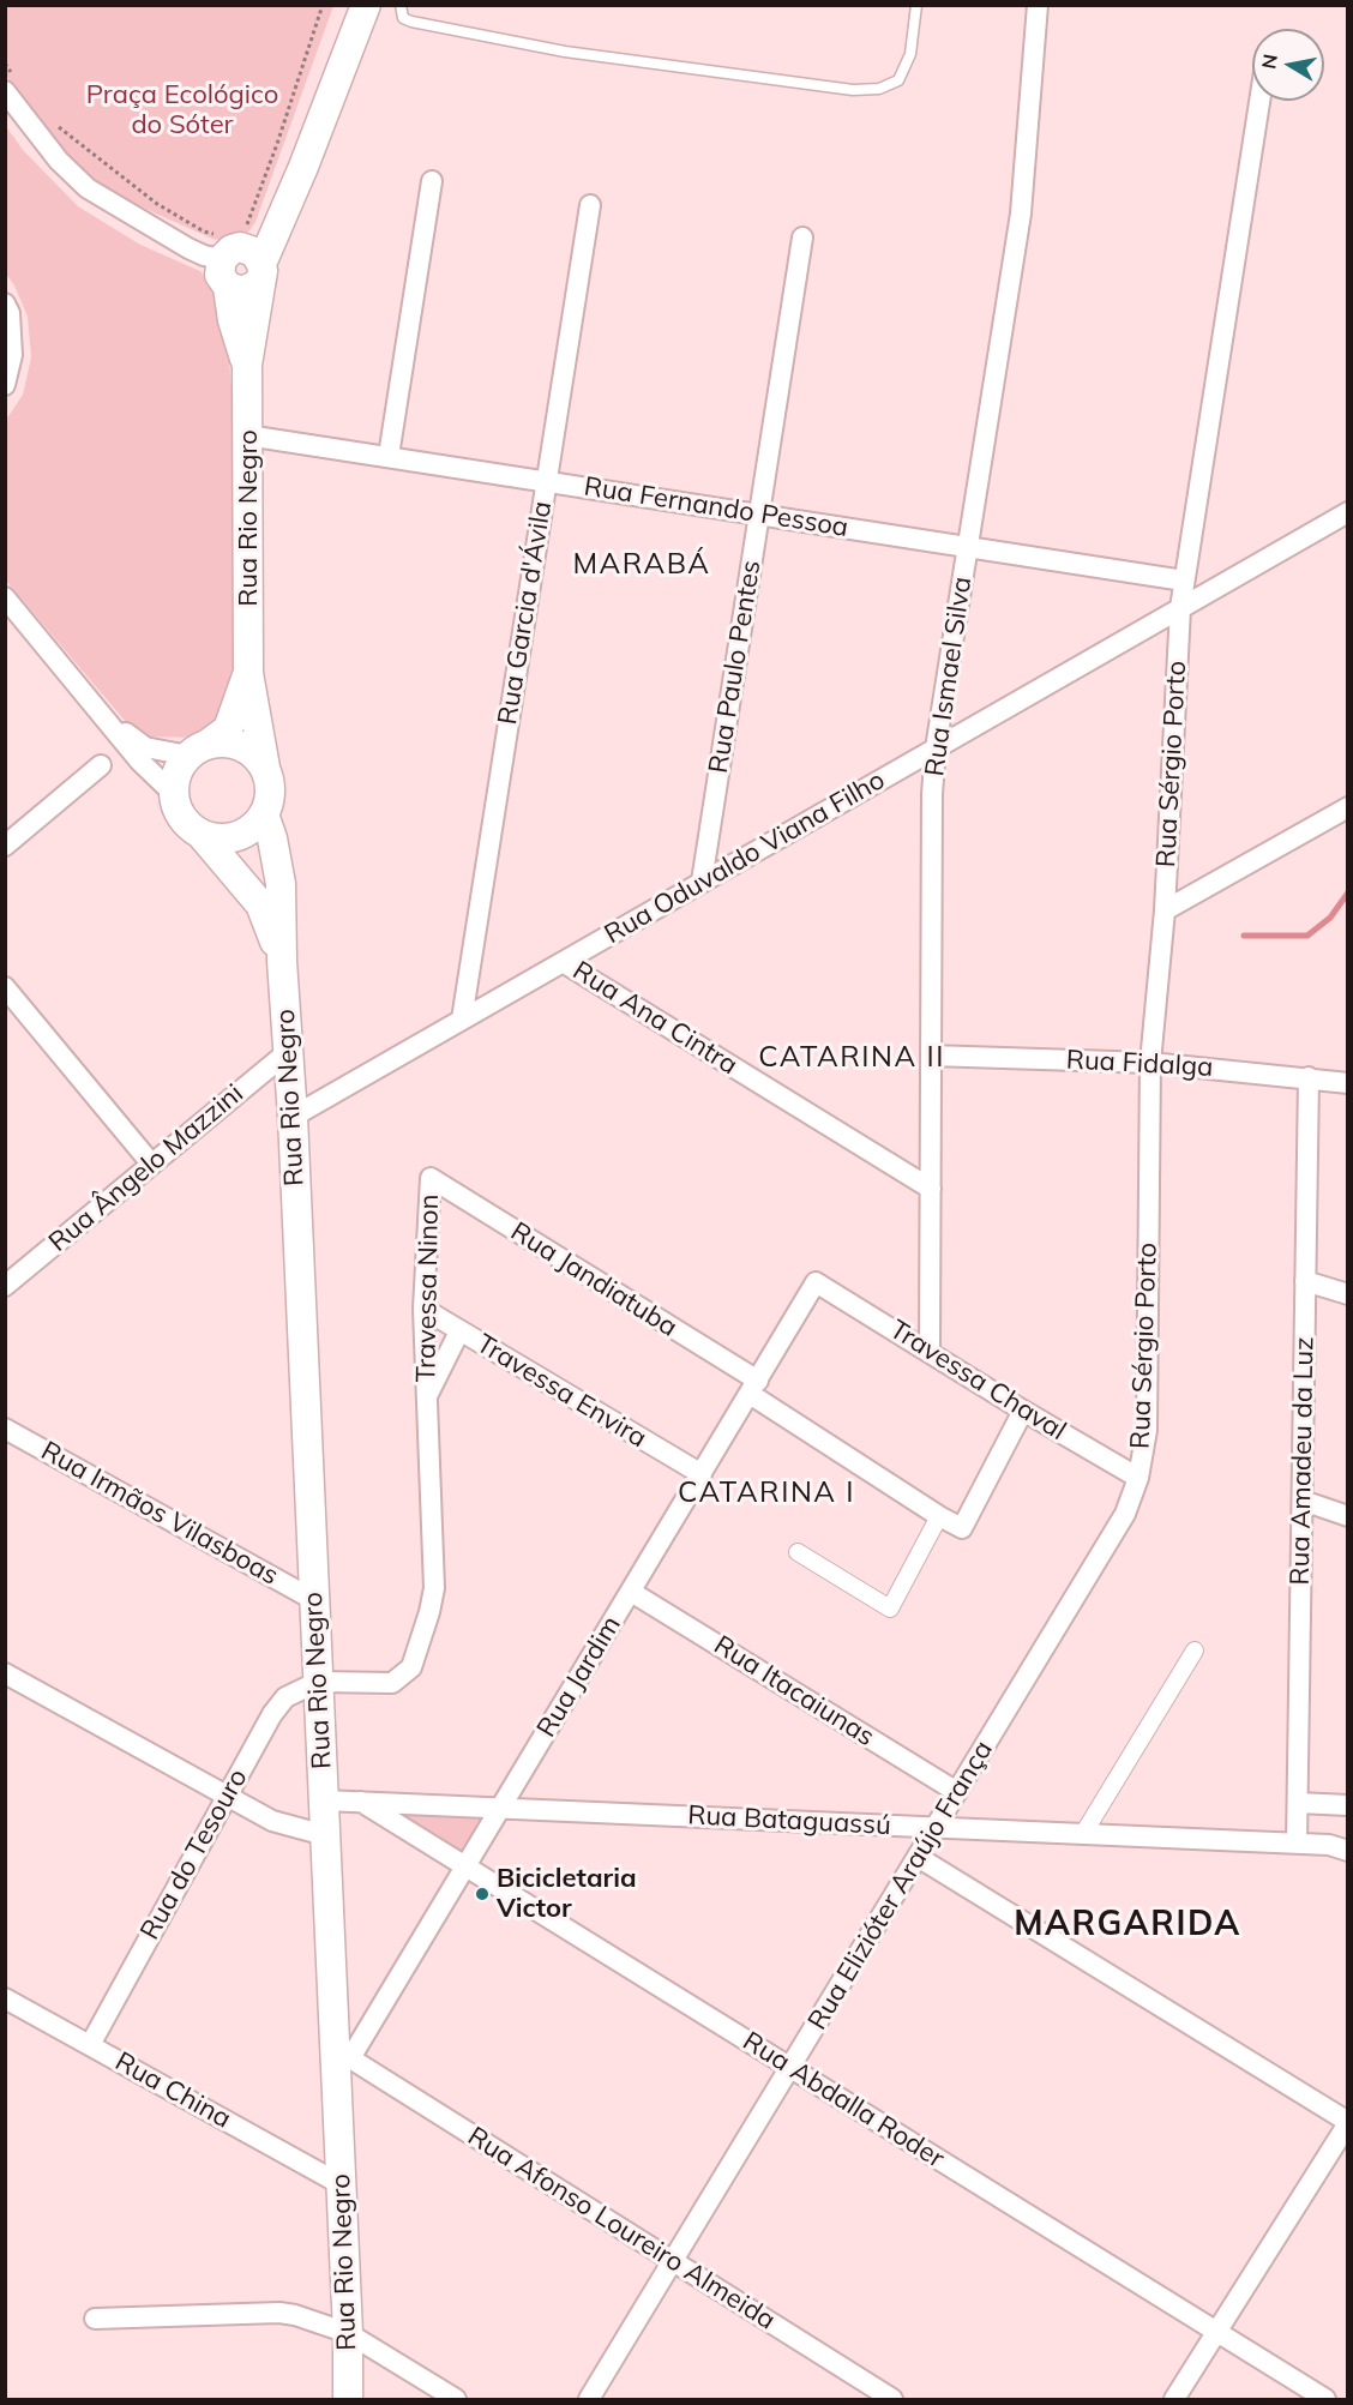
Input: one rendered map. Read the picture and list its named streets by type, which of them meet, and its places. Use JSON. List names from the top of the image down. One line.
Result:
{"streets":{"main road":["Rua Rio Negro"],"street":["Rua Fernando Pessoa","Rua Garcia d'Ávila","Rua Paulo Pentes","Rua Ismael Silva","Rua Sérgio Porto","Rua Oduvaldo Viana Filho","Rua Ana Cintra","Rua Fidalga","Rua Ângelo Mazzini","Rua Jandiatuba","Travessa Ninon","Travessa Chaval","Travessa Envira","Rua Amadeu da Luz","Rua Irmãos Vilasboas","Rua Jardim","Rua Itacaiunas","Rua Bataguassú","Rua do Tesouro","Rua Elizióter Araújo França","Rua China","Rua Abdalla Roder","Rua Afonso Loureiro Almeida"]},"crossings":[["Rua Fernando Pessoa","Rua Rio Negro"],["Rua Fernando Pessoa","Rua Garcia d'Ávila"],["Rua Fernando Pessoa","Rua Paulo Pentes"],["Rua Fernando Pessoa","Rua Ismael Silva"],["Rua Fernando Pessoa","Rua Sérgio Porto"],["Rua Rio Negro","Rua Oduvaldo Viana Filho"],["Rua Rio Negro","Rua Ângelo Mazzini"],["Rua Rio Negro","Travessa Ninon"],["Rua Rio Negro","Rua Irmãos Vilasboas"],["Rua Rio Negro","Rua Jardim"],["Rua Rio Negro","Rua Bataguassú"],["Rua Rio Negro","Rua do Tesouro"],["Rua Rio Negro","Rua China"],["Rua Rio Negro","Rua Afonso Loureiro Almeida"],["Rua Garcia d'Ávila","Rua Oduvaldo Viana Filho"],["Rua Paulo Pentes","Rua Oduvaldo Viana Filho"],["Rua Ismael Silva","Rua Oduvaldo Viana Filho"],["Rua Ismael Silva","Rua Ana Cintra"],["Rua Ismael Silva","Rua Fidalga"],["Rua Ismael Silva","Travessa Chaval"],["Rua Sérgio Porto","Rua Oduvaldo Viana Filho"],["Rua Sérgio Porto","Rua Fidalga"],["Rua Sérgio Porto","Travessa Chaval"],["Rua Sérgio Porto","Rua Elizióter Araújo França"],["Rua Oduvaldo Viana Filho","Rua Ana Cintra"],["Rua Fidalga","Rua Amadeu da Luz"],["Rua Jandiatuba","Travessa Ninon"],["Rua Jandiatuba","Travessa Chaval"],["Rua Jandiatuba","Rua Jardim"],["Travessa Ninon","Travessa Envira"],["Travessa Ninon","Rua do Tesouro"],["Travessa Chaval","Rua Jardim"],["Travessa Chaval","Rua Elizióter Araújo França"],["Travessa Envira","Rua Jardim"],["Rua Amadeu da Luz","Rua Bataguassú"],["Rua Jardim","Rua Itacaiunas"],["Rua Jardim","Rua Bataguassú"],["Rua Jardim","Rua Abdalla Roder"],["Rua Jardim","Rua Afonso Loureiro Almeida"],["Rua Itacaiunas","Rua Elizióter Araújo França"],["Rua Bataguassú","Rua Elizióter Araújo França"],["Rua Bataguassú","Rua Abdalla Roder"],["Rua do Tesouro","Rua China"],["Rua Elizióter Araújo França","Rua Abdalla Roder"],["Rua Elizióter Araújo França","Rua Afonso Loureiro Almeida"]],"districts":["MARABÁ","CATARINA II","CATARINA I","MARGARIDA"],"parks":["Praça Ecológico do Sóter"],"places":["Bicicletaria Victor"],"north":"left"}
